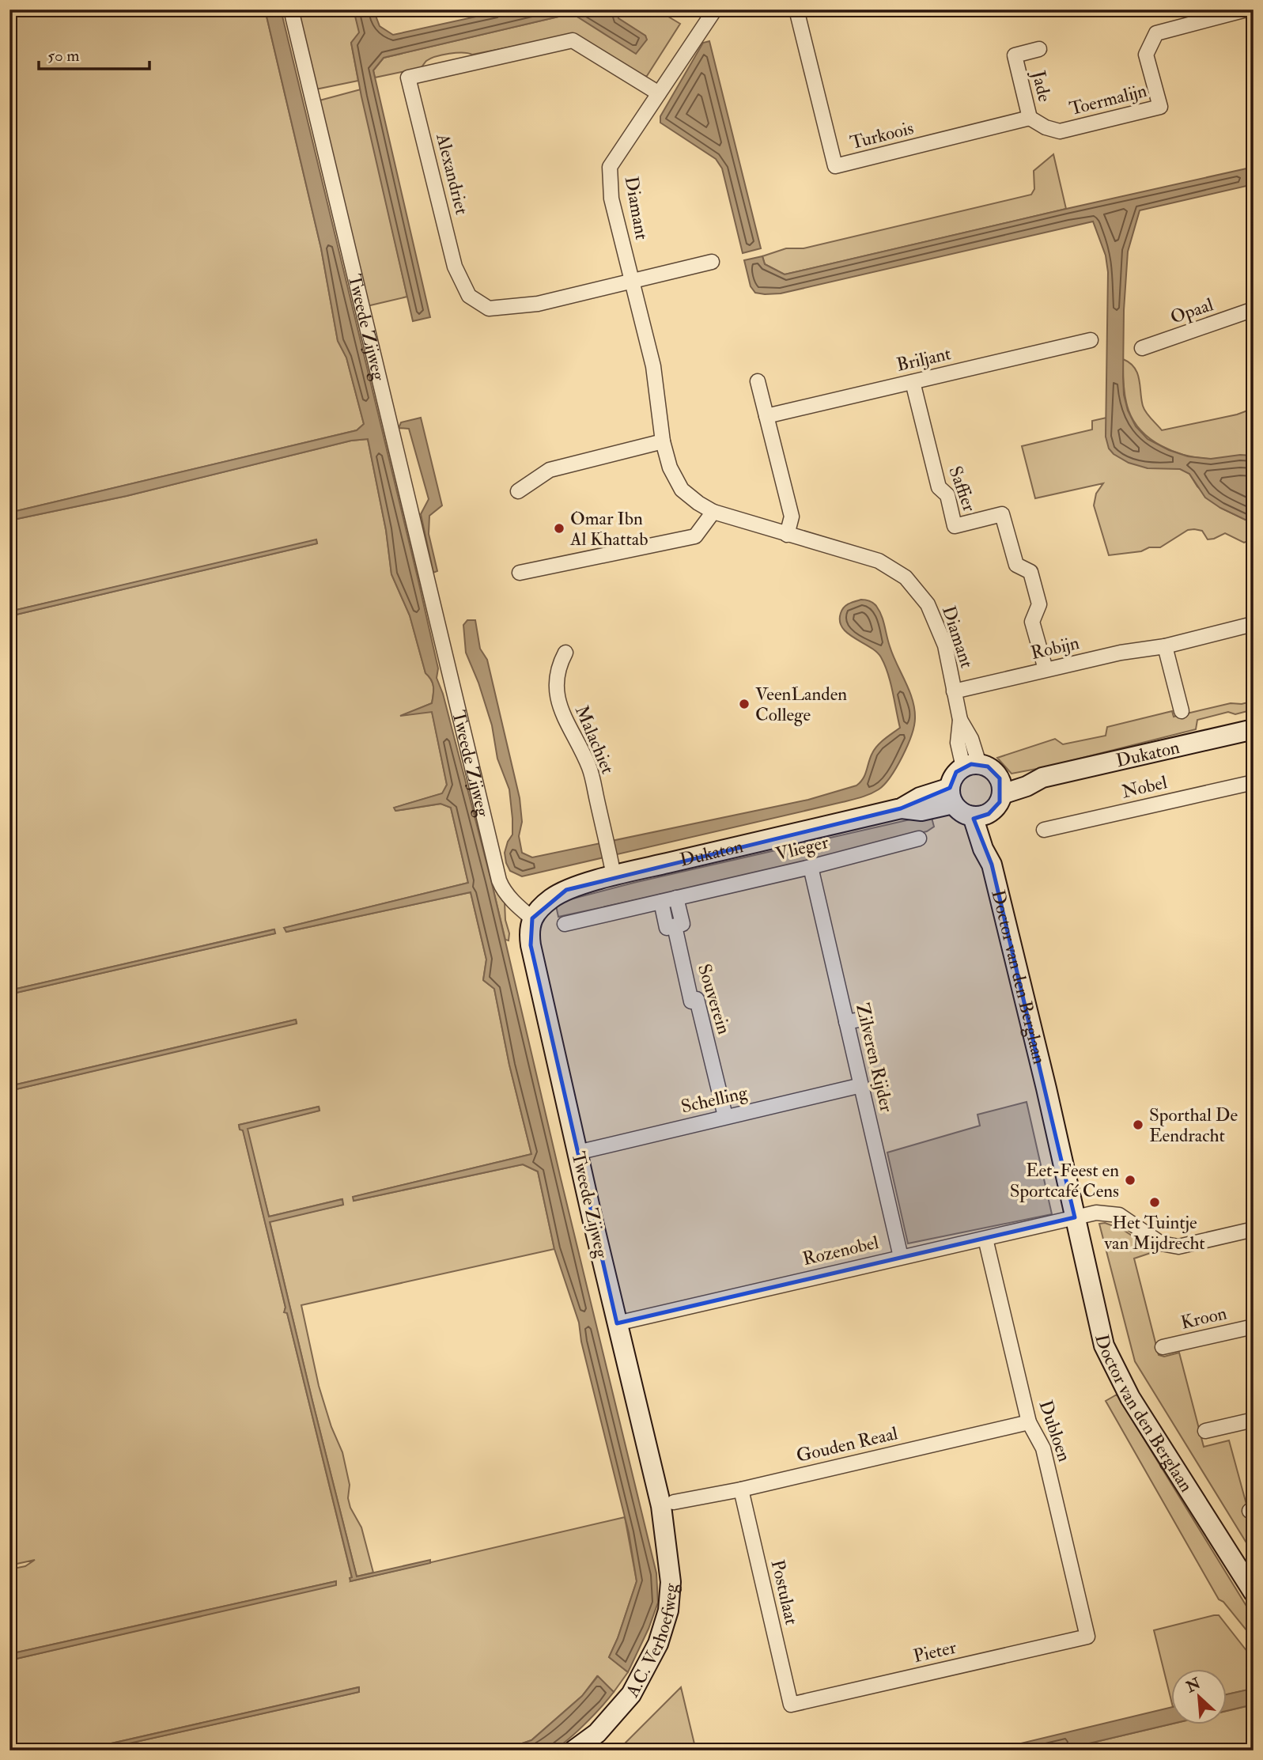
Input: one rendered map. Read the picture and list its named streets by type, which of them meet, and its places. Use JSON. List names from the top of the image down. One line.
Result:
{"streets":{"street":["Jade","Toermalijn","Turkoois","Alexandriet","Diamant","Opaal","Tweede Zijweg","Briljant","Saffier","Robijn","Malachiet","Dukaton","Nobel","Vlieger","Doctor van den Berglaan","Souverein","Zilveren Rijder","Schelling","Rozenobel","Kroon","Dubloen","Gouden Reaal","Postulaat","A.C. Verhoefweg","Pieter"]},"crossings":[["Jade","Toermalijn"],["Jade","Turkoois"],["Toermalijn","Turkoois"],["Alexandriet","Diamant"],["Diamant","Robijn"],["Diamant","Dukaton"],["Diamant","Doctor van den Berglaan"],["Tweede Zijweg","Dukaton"],["Tweede Zijweg","Schelling"],["Tweede Zijweg","Rozenobel"],["Tweede Zijweg","Gouden Reaal"],["Tweede Zijweg","A.C. Verhoefweg"],["Briljant","Saffier"],["Saffier","Robijn"],["Malachiet","Dukaton"],["Dukaton","Doctor van den Berglaan"],["Vlieger","Souverein"],["Vlieger","Zilveren Rijder"],["Doctor van den Berglaan","Rozenobel"],["Souverein","Schelling"],["Zilveren Rijder","Schelling"],["Zilveren Rijder","Rozenobel"],["Rozenobel","Dubloen"],["Dubloen","Gouden Reaal"],["Dubloen","Pieter"],["Gouden Reaal","Postulaat"],["Gouden Reaal","A.C. Verhoefweg"],["Postulaat","Pieter"]],"places":["Omar Ibn Al Khattab","VeenLanden College","Sporthal De Eendracht","Eet-Feest en Sportcafé Cens","Het Tuintje van Mijdrecht"],"scale_bar":"50 m","north":"top left"}
